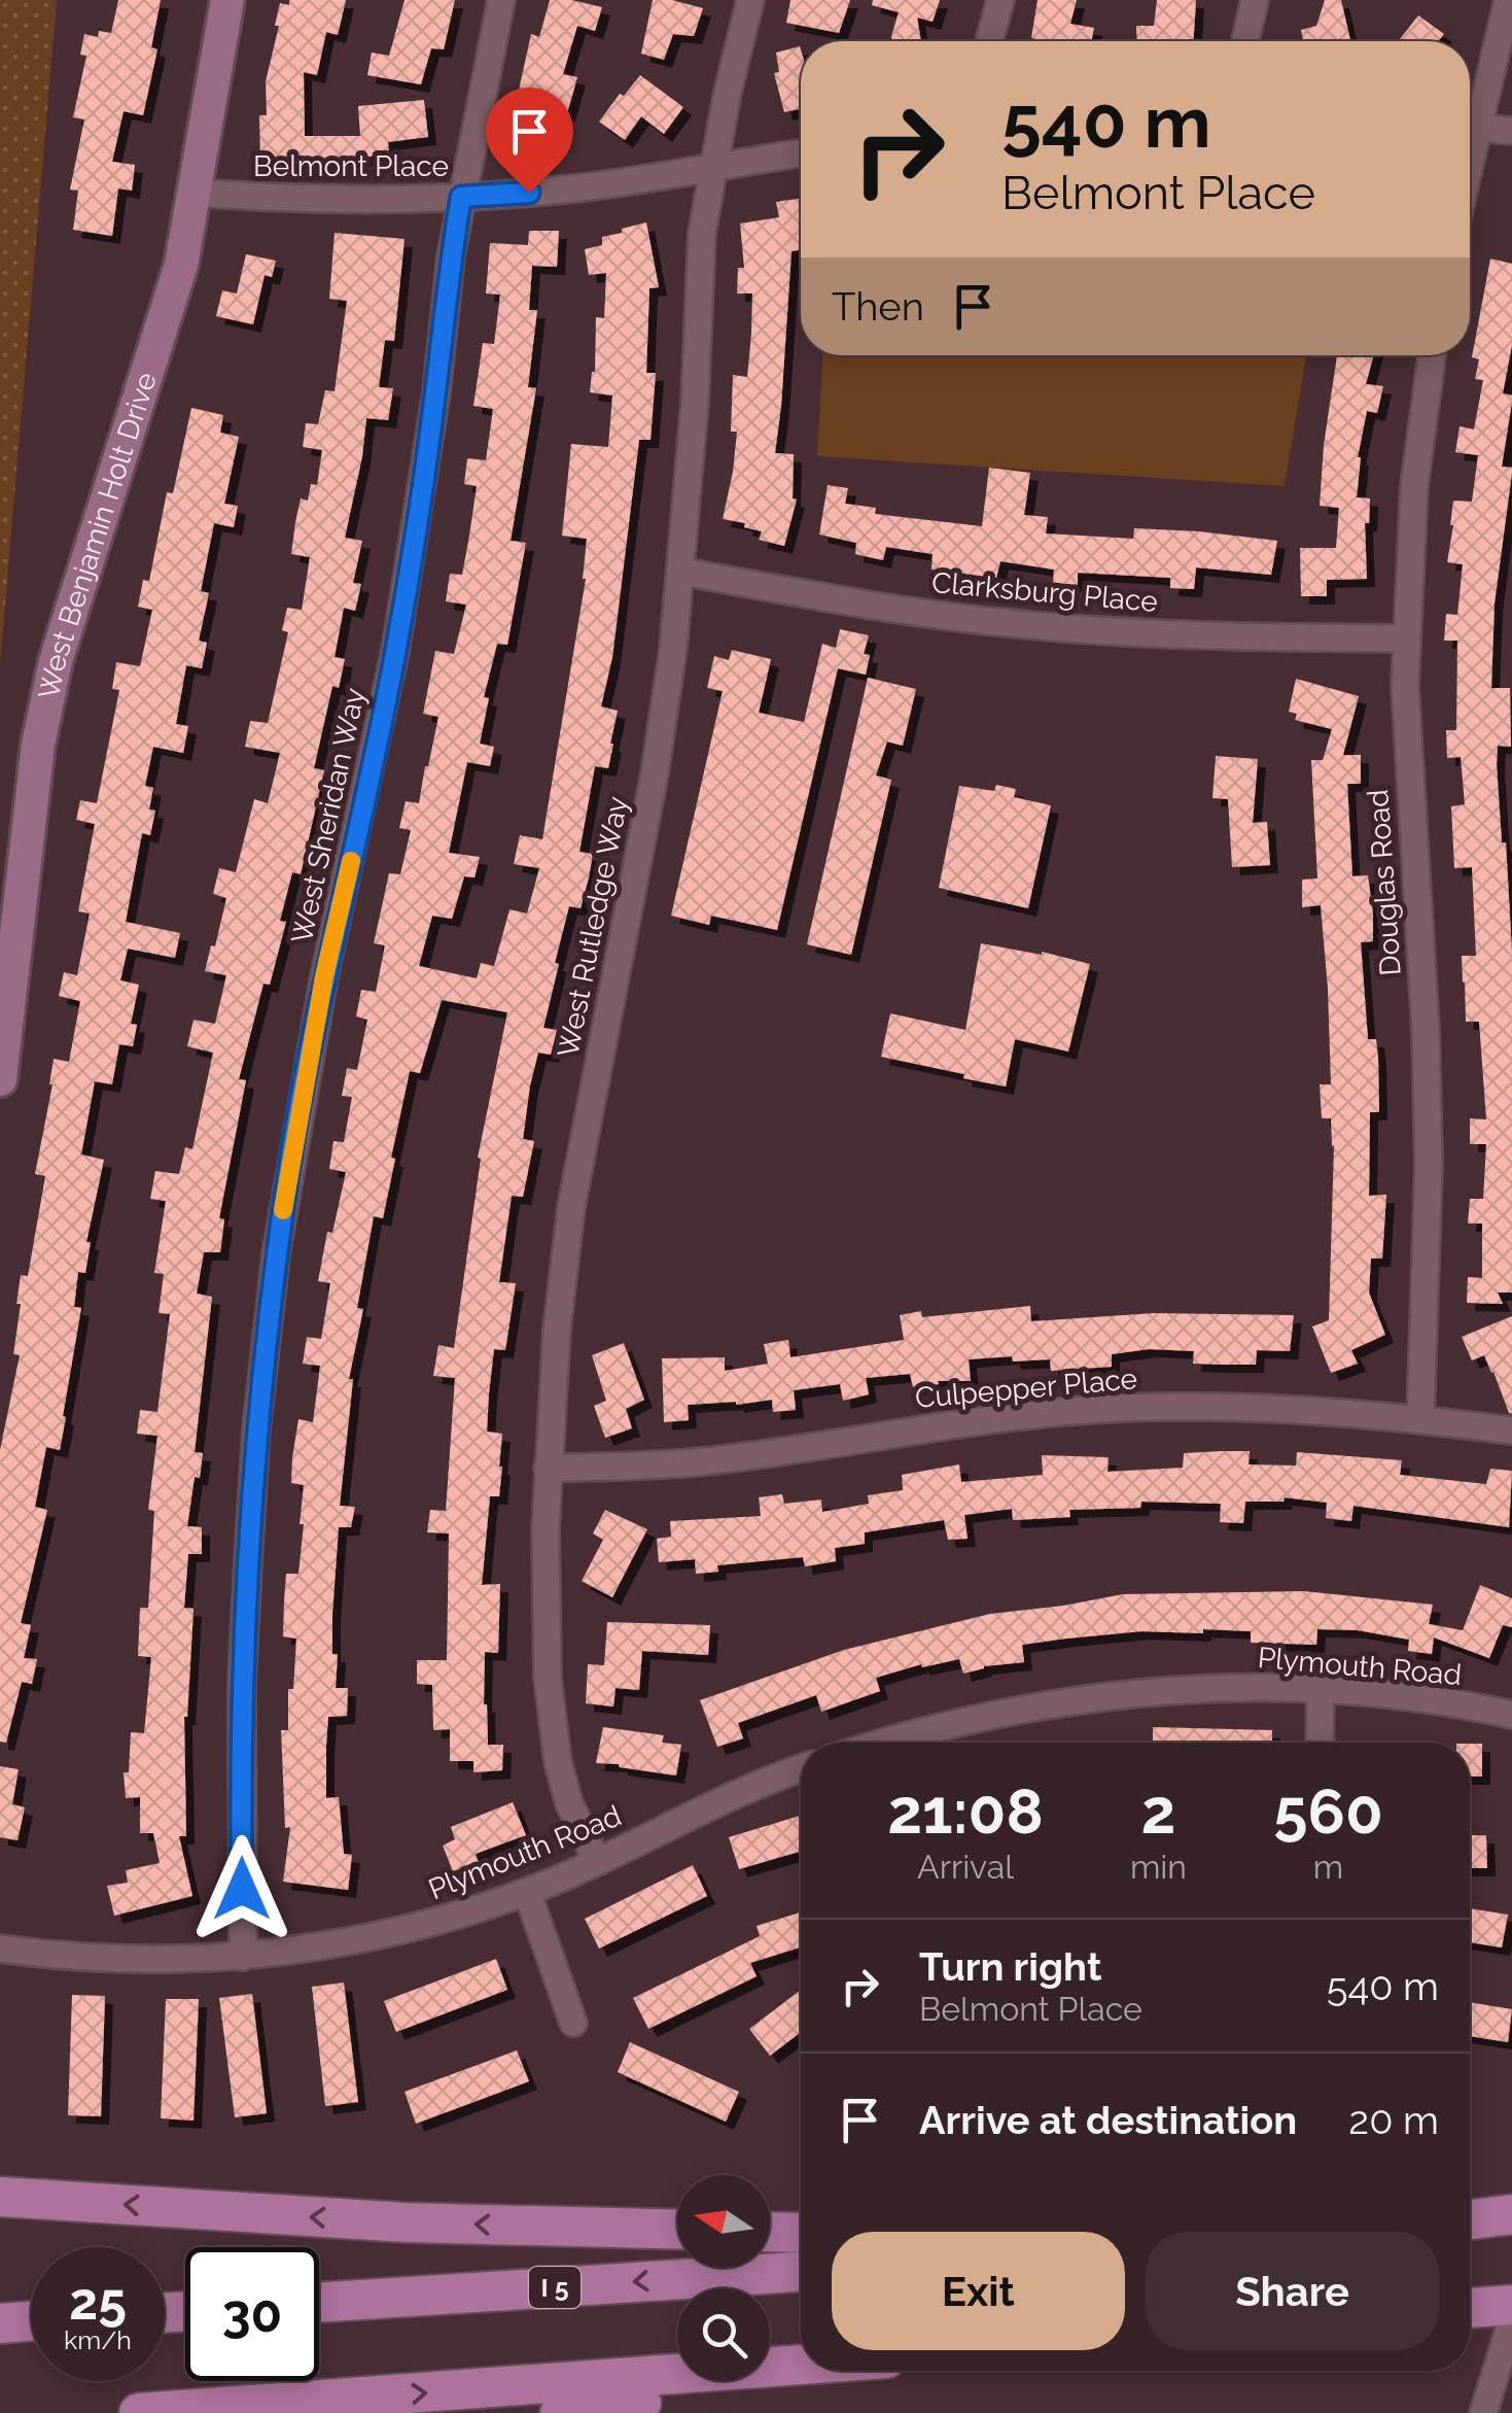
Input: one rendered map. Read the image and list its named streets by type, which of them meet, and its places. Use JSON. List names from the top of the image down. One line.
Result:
{"streets":{"highway":["I 5"],"main road":["West Benjamin Holt Drive"],"street":["Belmont Place","Clarksburg Place","West Sheridan Way","Douglas Road","West Rutledge Way","Culpepper Place","Plymouth Road"]},"crossings":[["Belmont Place","West Benjamin Holt Drive"],["Belmont Place","West Sheridan Way"],["Belmont Place","West Rutledge Way"],["Clarksburg Place","Douglas Road"],["Clarksburg Place","West Rutledge Way"],["West Sheridan Way","Plymouth Road"],["Douglas Road","Culpepper Place"],["West Rutledge Way","Culpepper Place"],["West Rutledge Way","Plymouth Road"]],"north":"left","page":{"turn":["540 m","Belmont Place"],"then":"Then","eta":["21:08","Arrival","2","min","560","m"],"list":[{"name":"Turn right","note":"Belmont Place","value":"540 m"},{"name":"Arrive at destination","value":"20 m"}],"buttons":["Exit","Share"],"speed":"25 km/h","limit":"30"}}
